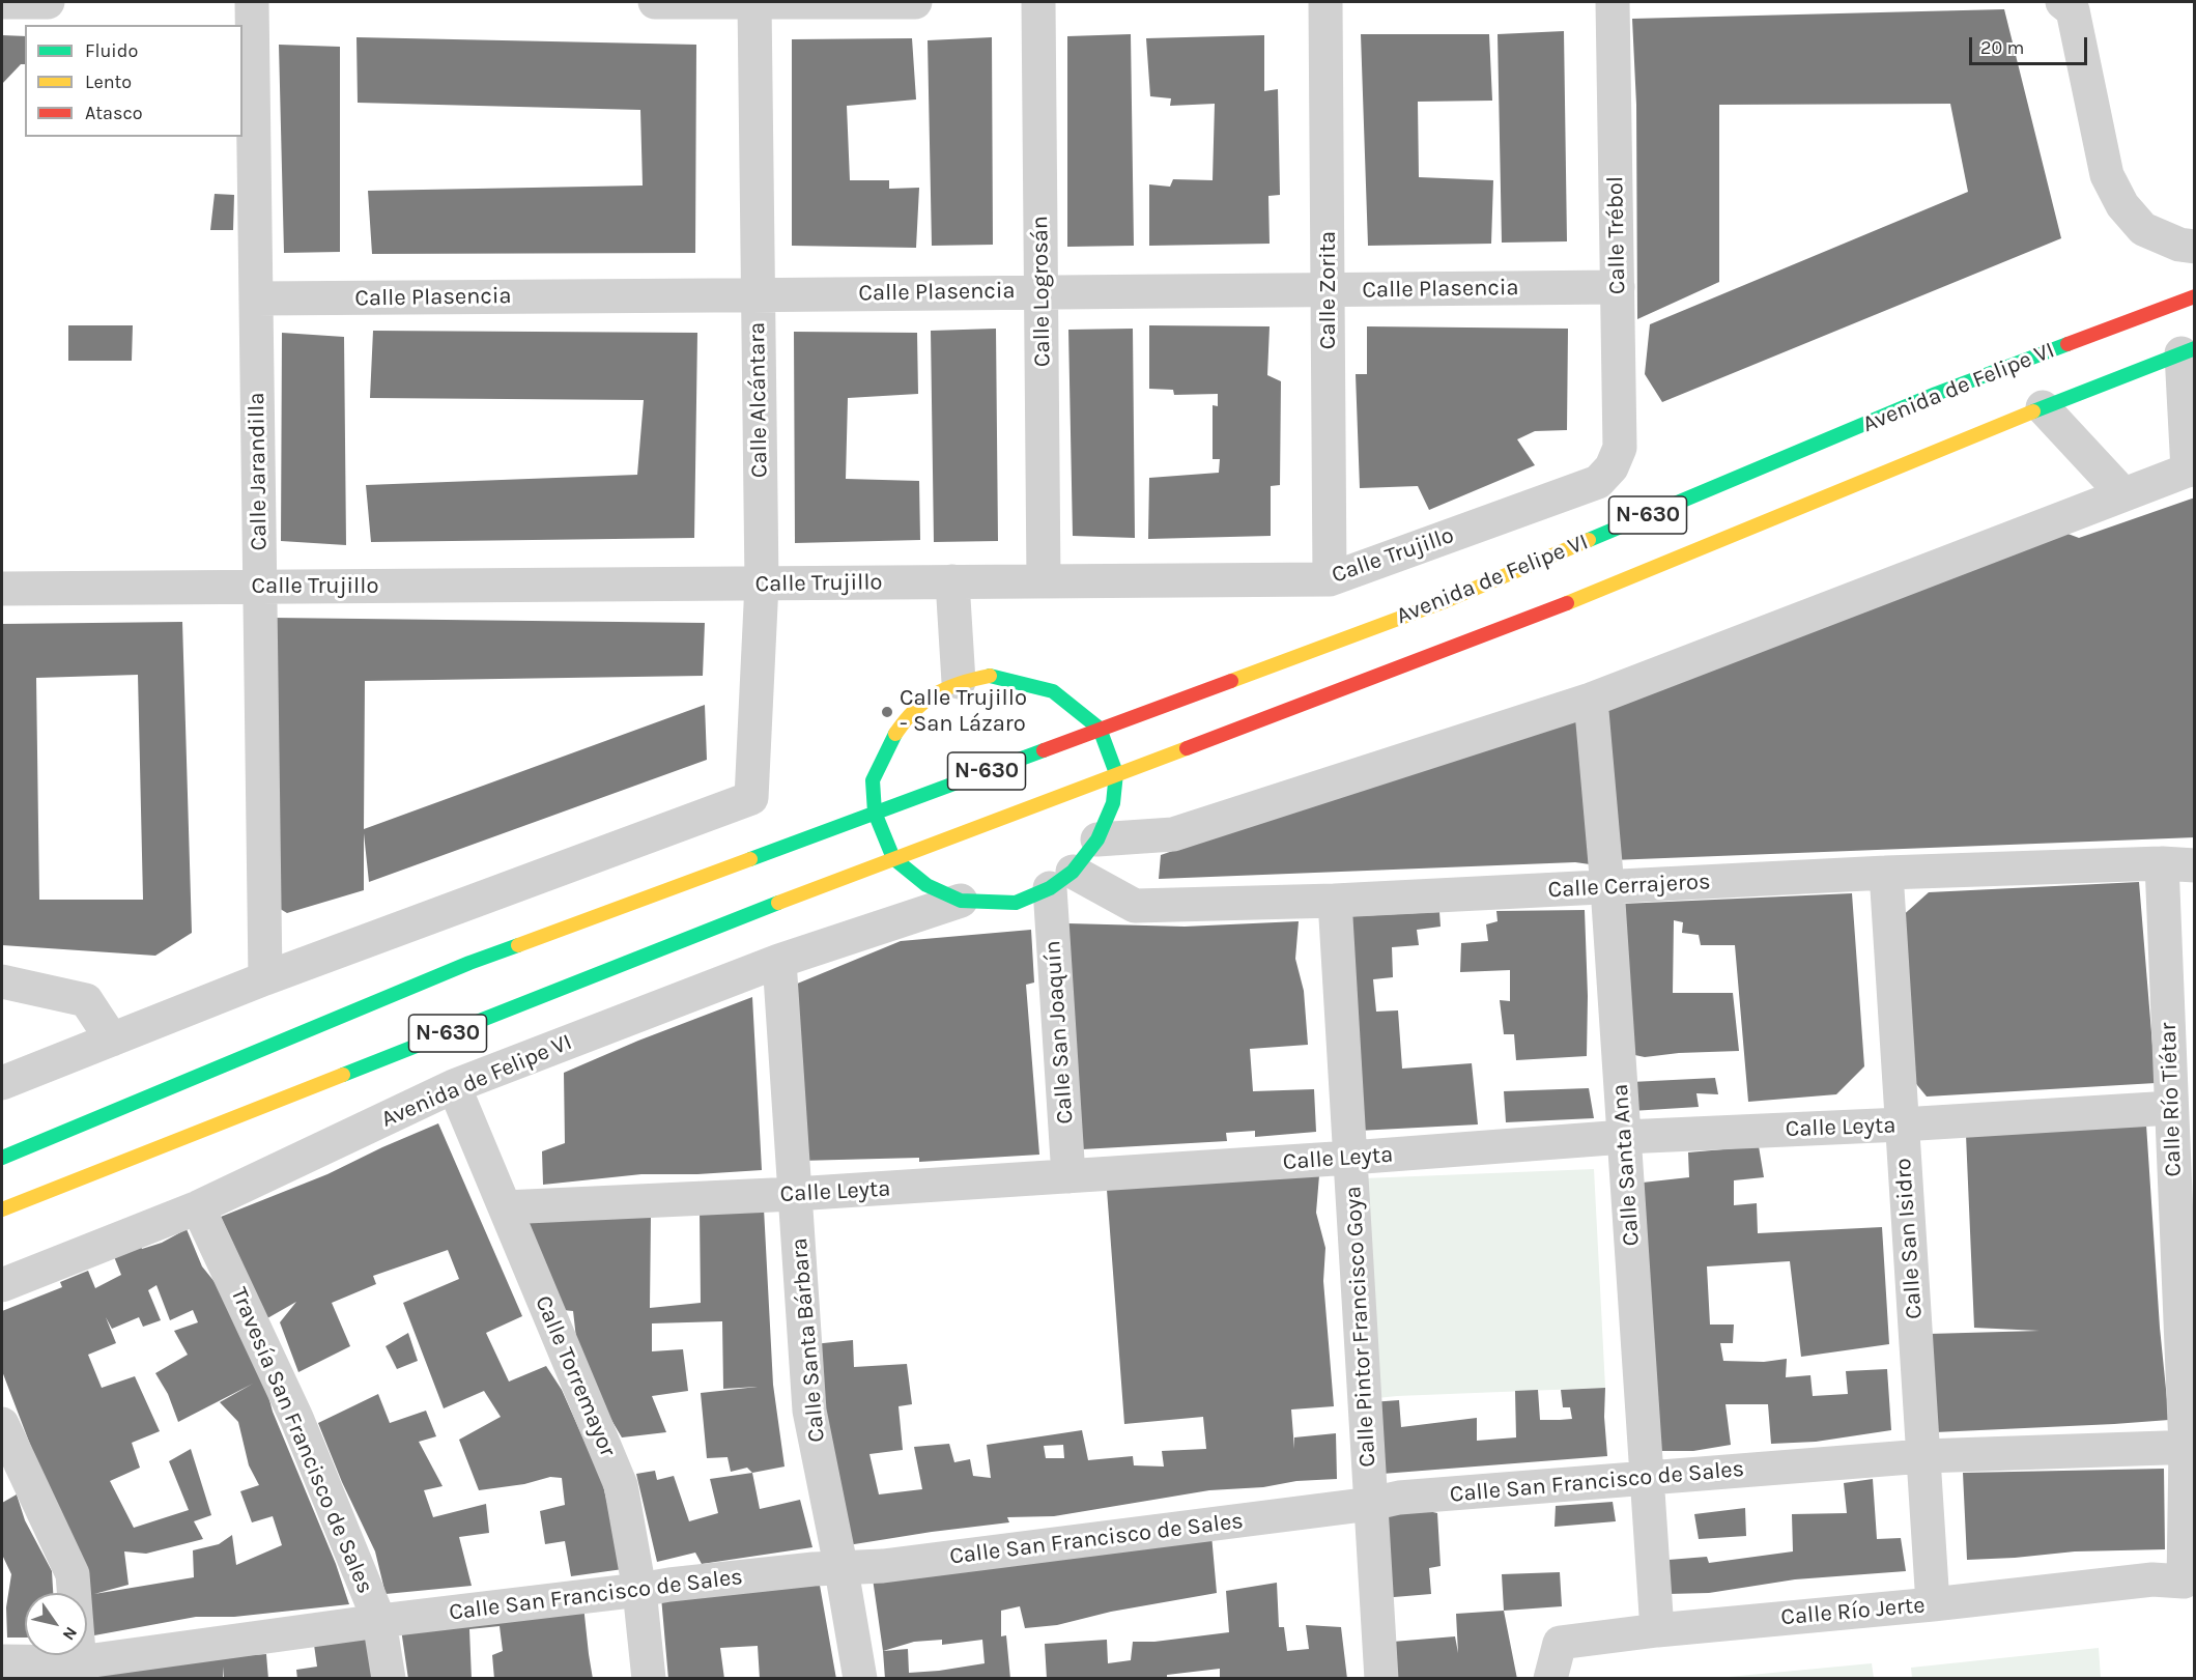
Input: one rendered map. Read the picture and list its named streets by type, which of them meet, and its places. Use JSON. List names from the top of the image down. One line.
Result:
{"streets":{"highway":["Avenida de Felipe VI","N-630"],"street":["Calle Trébol","Calle Plasencia","Calle Zorita","Calle Logrosán","Calle Alcántara","Calle Jarandilla","Calle Trujillo","Calle Cerrajeros","Calle San Joaquín","Calle Río Tiétar","Calle Leyta","Calle Santa Ana","Calle San Isidro","Calle Pintor Francisco Goya","Calle Santa Bárbara","Calle Torremayor","Travesía San Francisco de Sales","Calle San Francisco de Sales","Calle Río Jerte"]},"crossings":[["Calle Trébol","Calle Plasencia"],["Calle Trébol","Calle Trujillo"],["Calle Plasencia","Calle Zorita"],["Calle Plasencia","Calle Logrosán"],["Calle Plasencia","Calle Alcántara"],["Calle Plasencia","Calle Jarandilla"],["Calle Zorita","Calle Trujillo"],["Calle Logrosán","Calle Trujillo"],["Avenida de Felipe VI","N-630"],["Avenida de Felipe VI","Calle Santa Bárbara"],["Avenida de Felipe VI","Calle Torremayor"],["Avenida de Felipe VI","Travesía San Francisco de Sales"],["Calle Alcántara","Calle Jarandilla"],["Calle Alcántara","Calle Trujillo"],["Calle Jarandilla","Calle Trujillo"],["Calle Cerrajeros","Calle San Joaquín"],["Calle Cerrajeros","Calle Río Tiétar"],["Calle Cerrajeros","Calle Santa Ana"],["Calle Cerrajeros","Calle San Isidro"],["Calle Cerrajeros","Calle Pintor Francisco Goya"],["Calle San Joaquín","Calle Leyta"],["Calle Río Tiétar","Calle Leyta"],["Calle Río Tiétar","Calle San Francisco de Sales"],["Calle Río Tiétar","Calle Río Jerte"],["Calle Leyta","Calle Santa Ana"],["Calle Leyta","Calle San Isidro"],["Calle Leyta","Calle Pintor Francisco Goya"],["Calle Leyta","Calle Santa Bárbara"],["Calle Leyta","Calle Torremayor"],["Calle Santa Ana","Calle San Francisco de Sales"],["Calle Santa Ana","Calle Río Jerte"],["Calle San Isidro","Calle San Francisco de Sales"],["Calle San Isidro","Calle Río Jerte"],["Calle Pintor Francisco Goya","Calle San Francisco de Sales"],["Calle Santa Bárbara","Calle San Francisco de Sales"],["Calle Torremayor","Calle San Francisco de Sales"],["Travesía San Francisco de Sales","Calle San Francisco de Sales"]],"places":["Calle Trujillo - San Lázaro"],"legend":["Fluido","Lento","Atasco"],"scale_bar":"20 m","north":"bottom right"}
